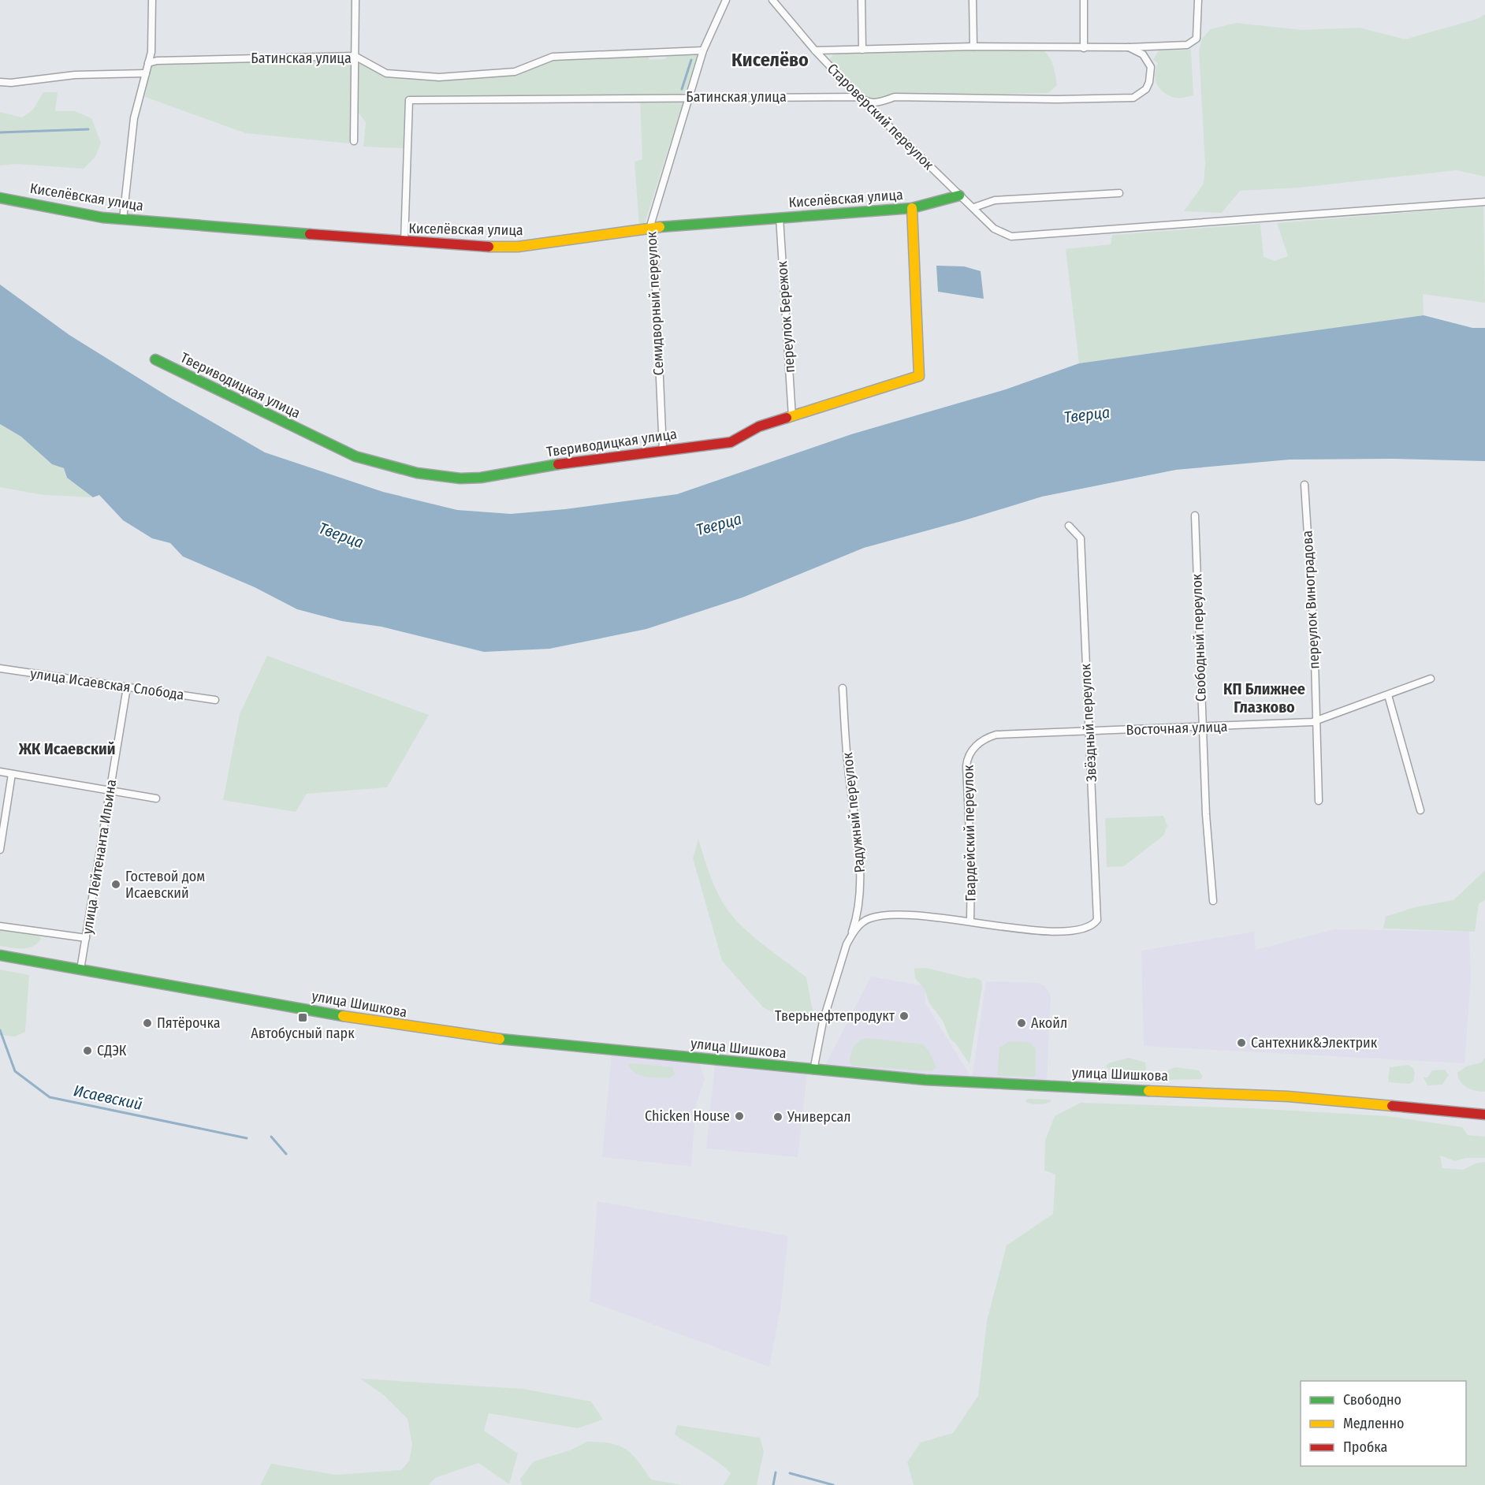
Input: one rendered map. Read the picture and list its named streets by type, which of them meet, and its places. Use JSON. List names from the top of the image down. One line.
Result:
{"streets":{"street":["Батинская улица","Староверский переулок","Киселёвская улица","Семидворный переулок","переулок Бережок","Твериводицкая улица","переулок Виноградова","Свободный переулок","улица Исаевская Слобода","Звёздный переулок","Восточная улица","Радужный переулок","Гвардейский переулок","улица Лейтенанта Ильина","улица Шишкова"]},"crossings":[["Батинская улица","Староверский переулок"],["Батинская улица","Киселёвская улица"],["Батинская улица","Семидворный переулок"],["Староверский переулок","Киселёвская улица"],["Киселёвская улица","Семидворный переулок"],["Киселёвская улица","переулок Бережок"],["Киселёвская улица","Твериводицкая улица"],["Семидворный переулок","Твериводицкая улица"],["переулок Бережок","Твериводицкая улица"],["переулок Виноградова","Восточная улица"],["Свободный переулок","Восточная улица"],["улица Исаевская Слобода","улица Лейтенанта Ильина"],["Звёздный переулок","Восточная улица"],["Звёздный переулок","Гвардейский переулок"],["Восточная улица","Гвардейский переулок"],["Радужный переулок","улица Шишкова"],["улица Лейтенанта Ильина","улица Шишкова"]],"districts":["Киселёво","КП Ближнее Глазково","ЖК Исаевский"],"water":["Тверца","Исаевский"],"places":{"other":["Гостевой дом Исаевский","Тверьнефтепродукт","Пятёрочка","Акойл","Сантехник&Электрик","СДЭК","Chicken House","Универсал"],"transit":["Автобусный парк"]},"legend":["Свободно","Медленно","Пробка"]}
